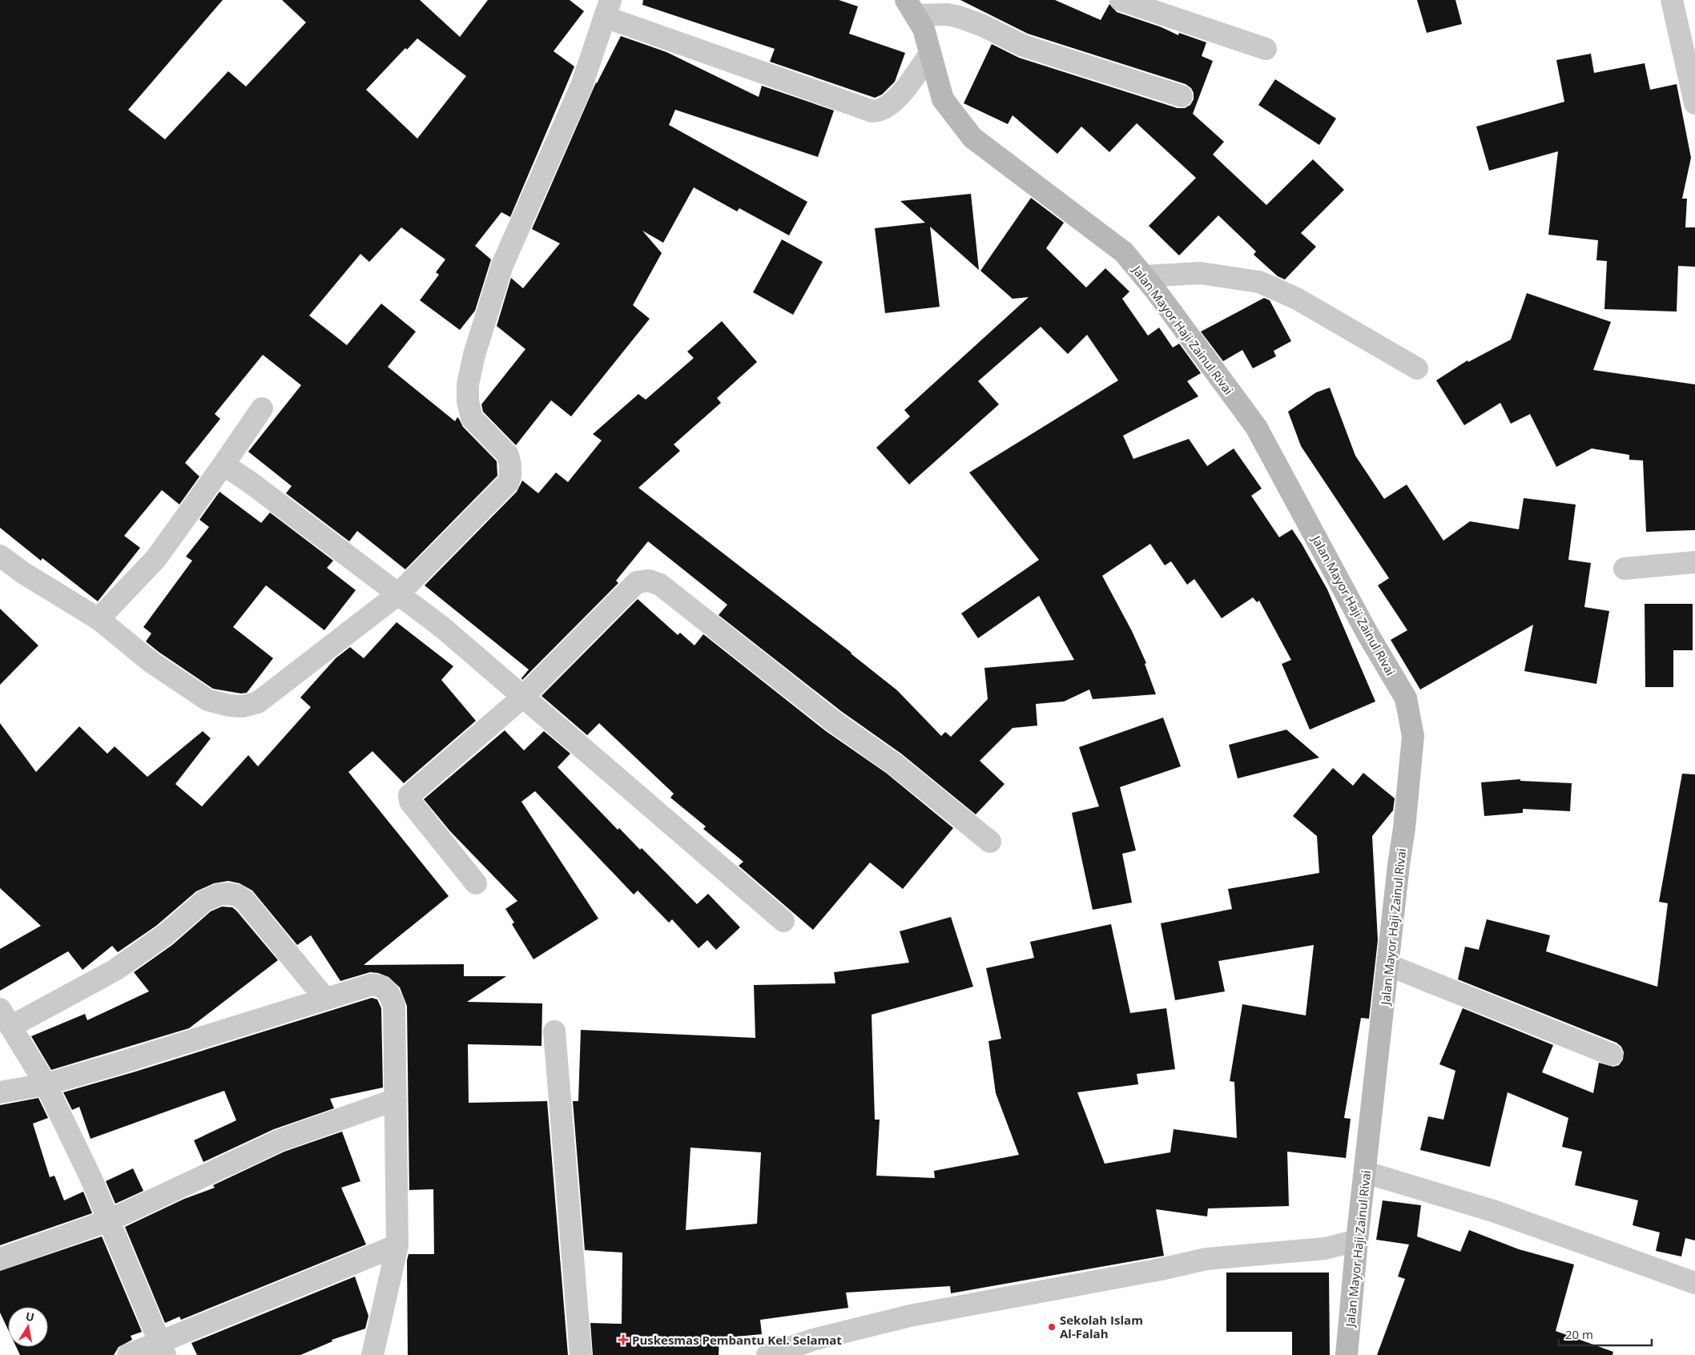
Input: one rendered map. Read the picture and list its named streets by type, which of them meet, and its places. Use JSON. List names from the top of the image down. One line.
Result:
{"streets":{"street":["Jalan Mayor Haji Zainul Rivai"]},"places":{"other":["Sekolah Islam Al-Falah"],"health":["Puskesmas Pembantu Kel. Selamat"]},"scale_bar":"20 m","north":"top"}
